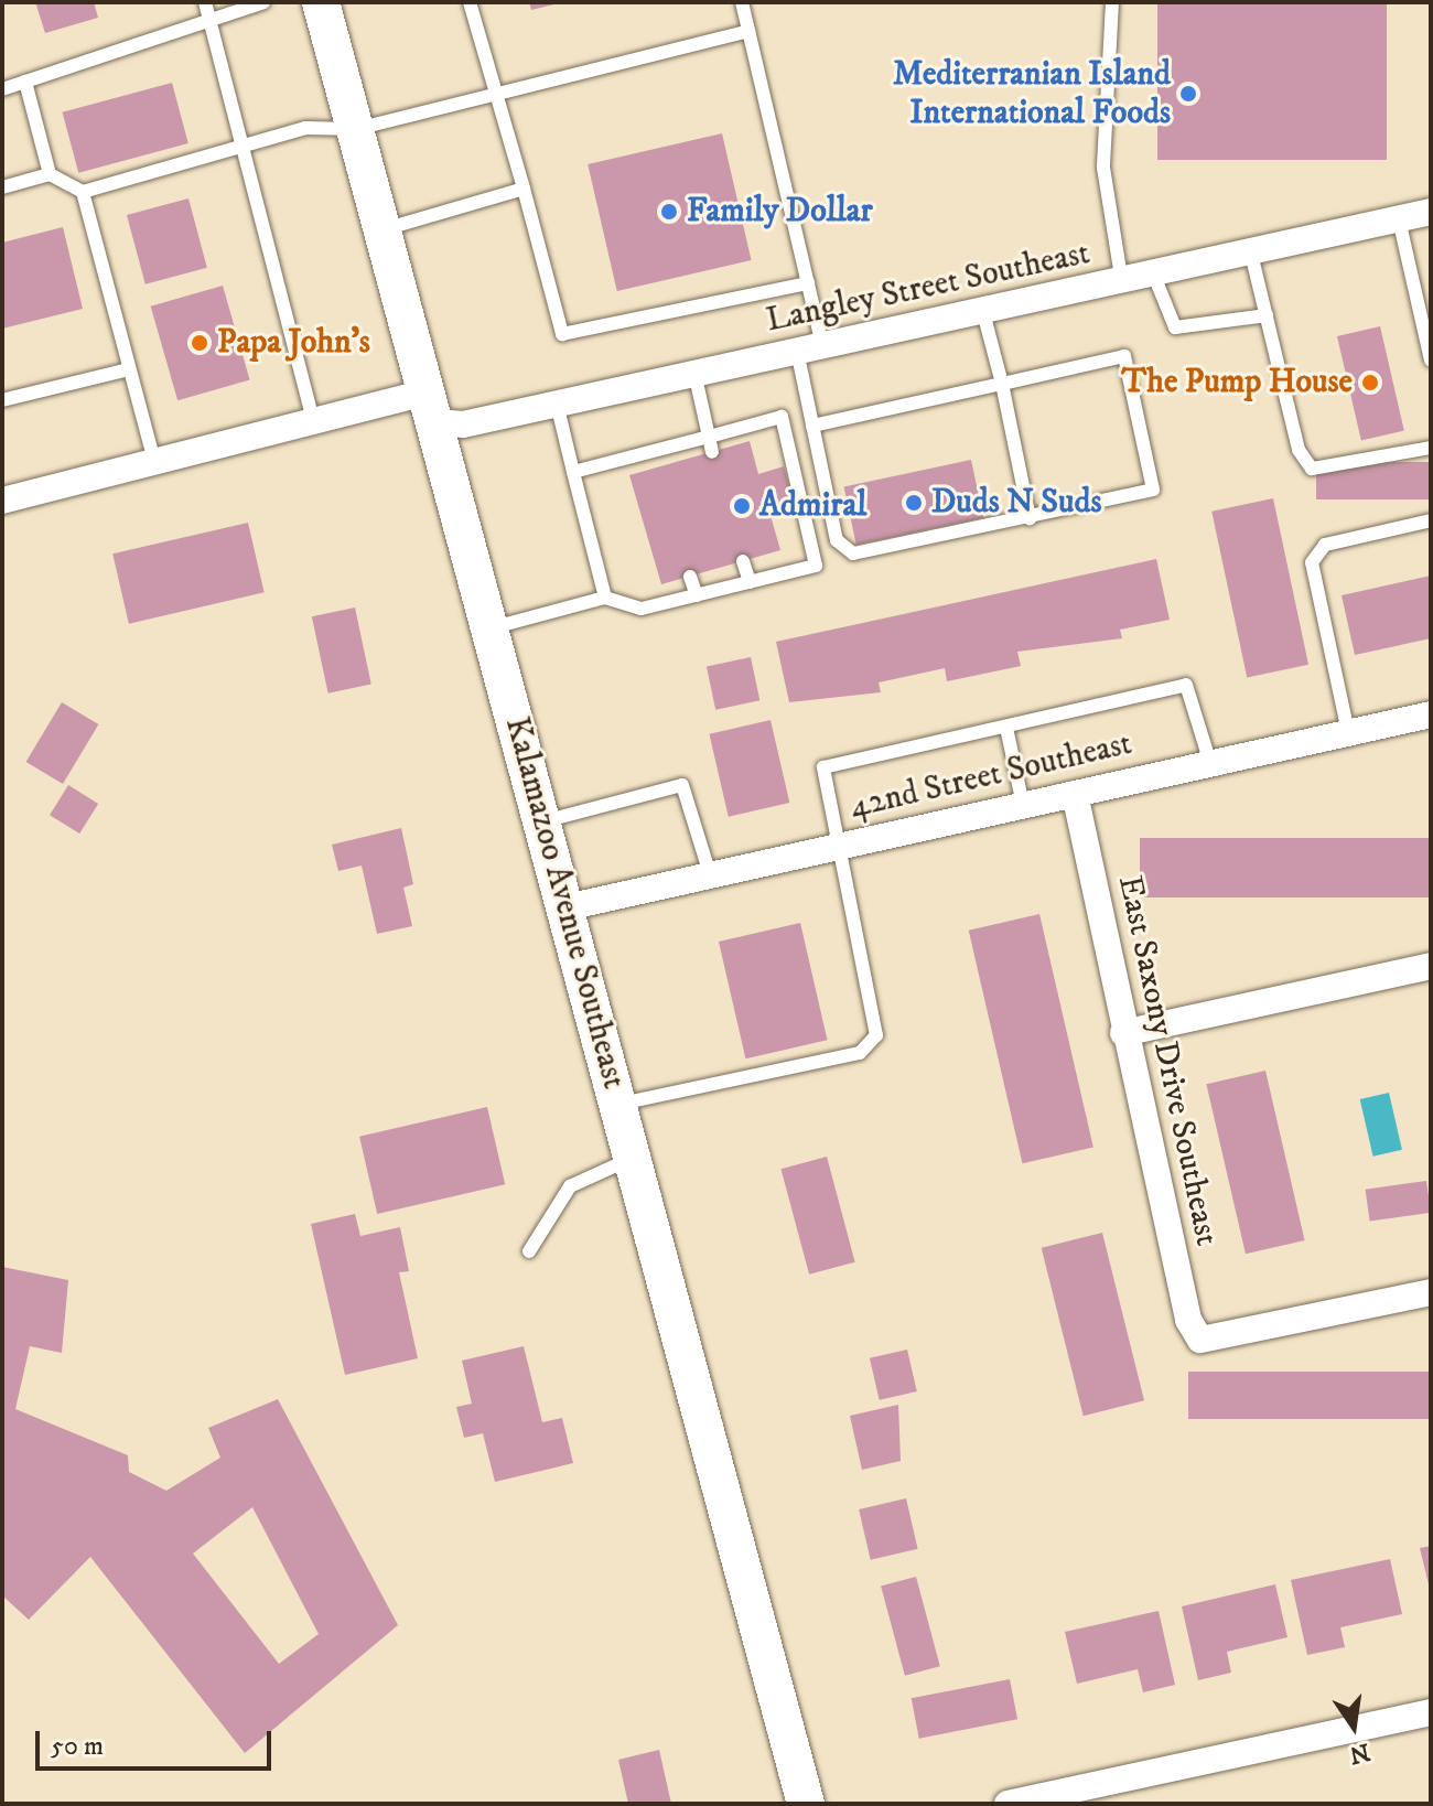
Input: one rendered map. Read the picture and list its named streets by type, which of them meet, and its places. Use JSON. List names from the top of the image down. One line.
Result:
{"streets":{"main road":["Kalamazoo Avenue Southeast"],"street":["Langley Street Southeast","42nd Street Southeast","East Saxony Drive Southeast"]},"crossings":[["Langley Street Southeast","Kalamazoo Avenue Southeast"],["42nd Street Southeast","Kalamazoo Avenue Southeast"],["42nd Street Southeast","East Saxony Drive Southeast"]],"places":["Mediterranian Island International Foods","Family Dollar","Papa John's","The Pump House","Duds N Suds","Admiral"],"scale_bar":"50 m","north":"bottom"}
